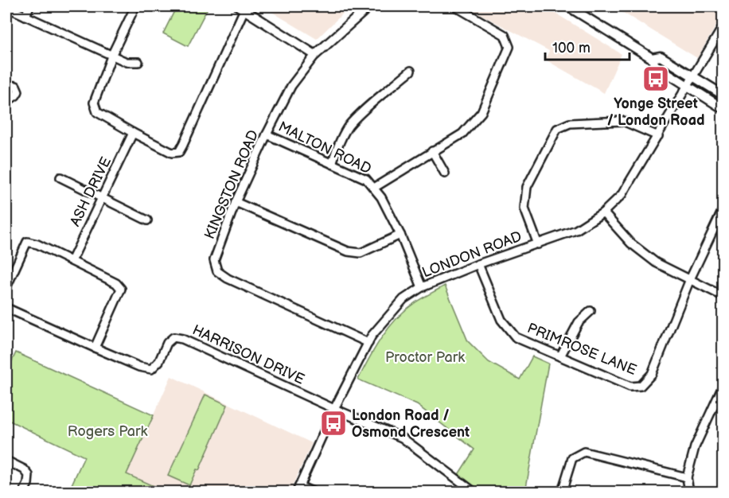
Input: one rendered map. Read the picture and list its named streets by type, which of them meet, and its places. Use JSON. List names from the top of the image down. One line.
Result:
{"streets":{"main road":["KINGSTON ROAD"],"street":["MALTON ROAD","ASH DRIVE","LONDON ROAD","PRIMROSE LANE","HARRISON DRIVE"]},"crossings":[["MALTON ROAD","KINGSTON ROAD"],["MALTON ROAD","LONDON ROAD"],["KINGSTON ROAD","LONDON ROAD"],["LONDON ROAD","PRIMROSE LANE"],["LONDON ROAD","HARRISON DRIVE"]],"parks":["Proctor Park","Rogers Park"],"places":{"bus stop":["Yonge Street / London Road","London Road / Osmond Crescent"]},"scale_bar":"100 m"}
